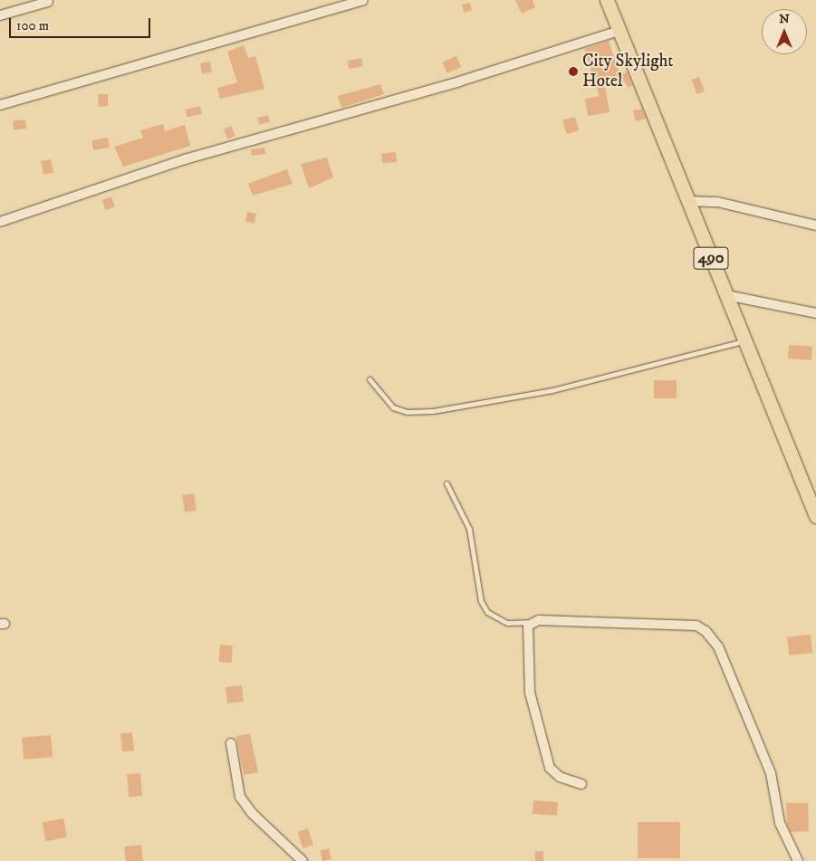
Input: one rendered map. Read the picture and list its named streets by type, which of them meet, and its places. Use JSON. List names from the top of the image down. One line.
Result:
{"streets":{"main road":["490"]},"places":["City Skylight Hotel"],"scale_bar":"100 m","north":"top"}
